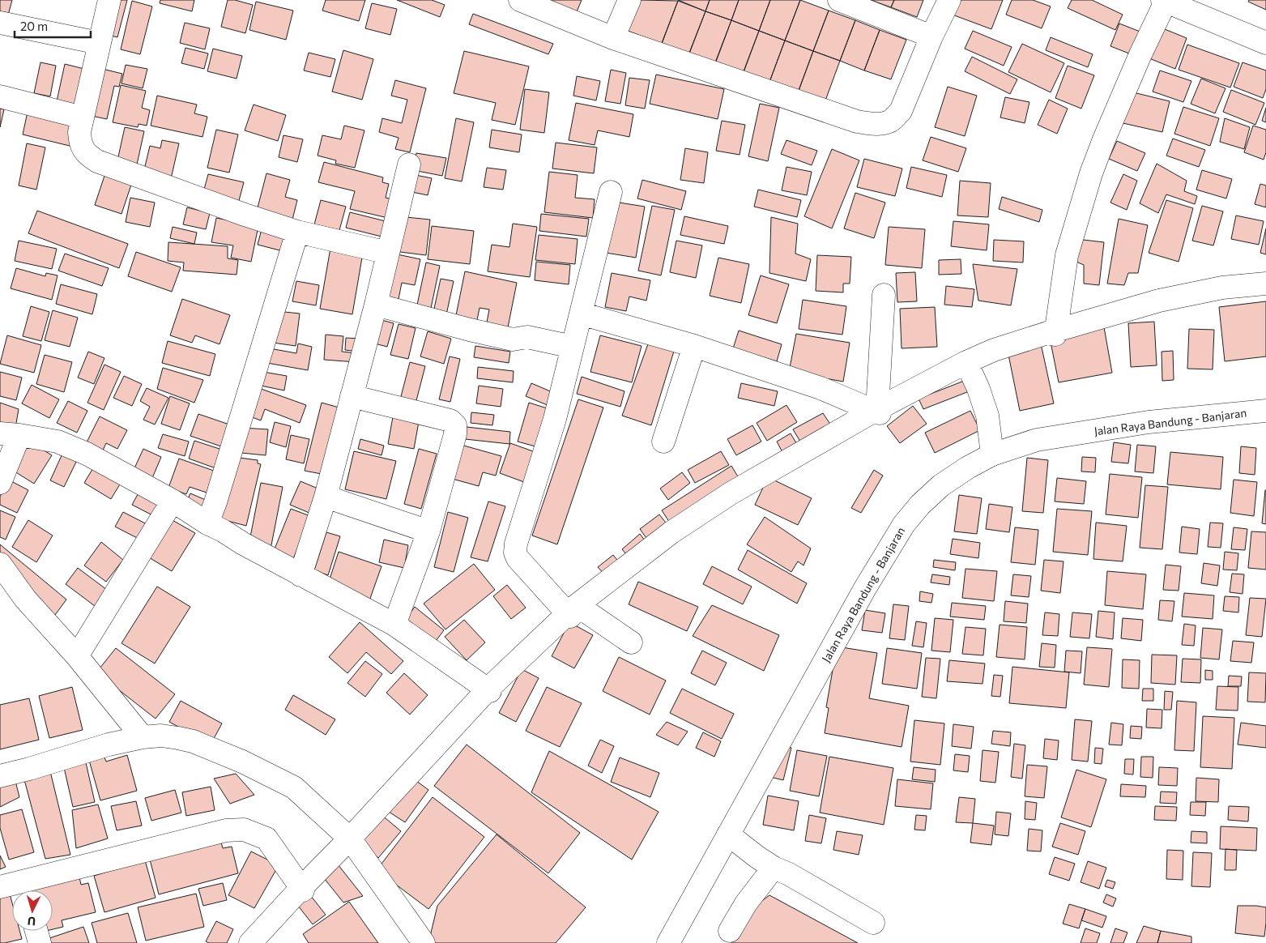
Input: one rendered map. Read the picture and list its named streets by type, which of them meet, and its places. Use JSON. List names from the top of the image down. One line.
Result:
{"streets":{"street":["Jalan Raya Bandung - Banjaran"]},"scale_bar":"20 m","north":"bottom"}
